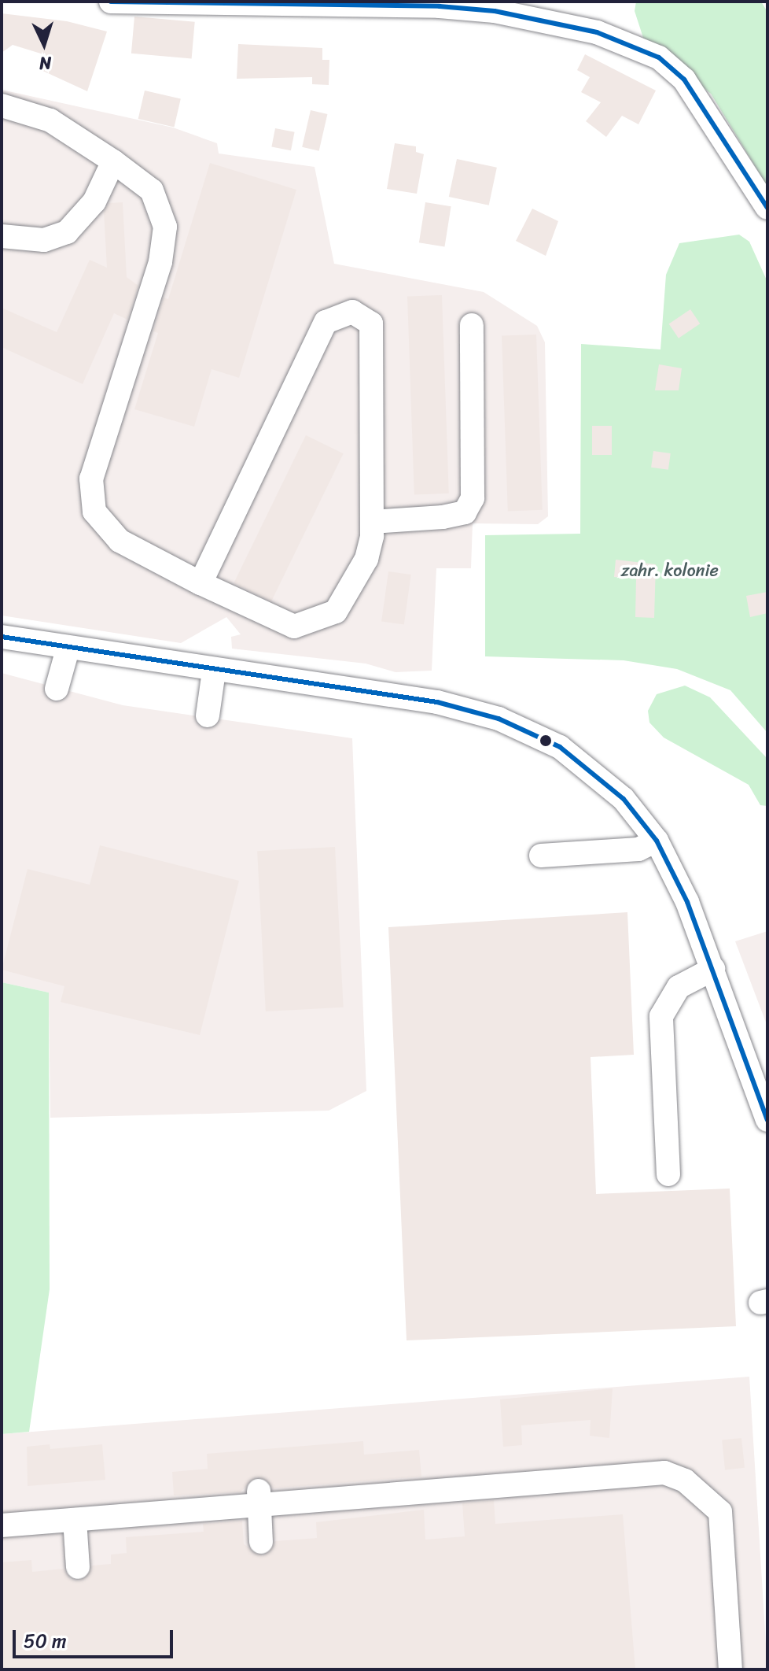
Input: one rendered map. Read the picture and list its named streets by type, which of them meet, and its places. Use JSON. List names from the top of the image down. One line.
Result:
{"parks":["zahr. kolonie"],"scale_bar":"50 m","north":"bottom"}
